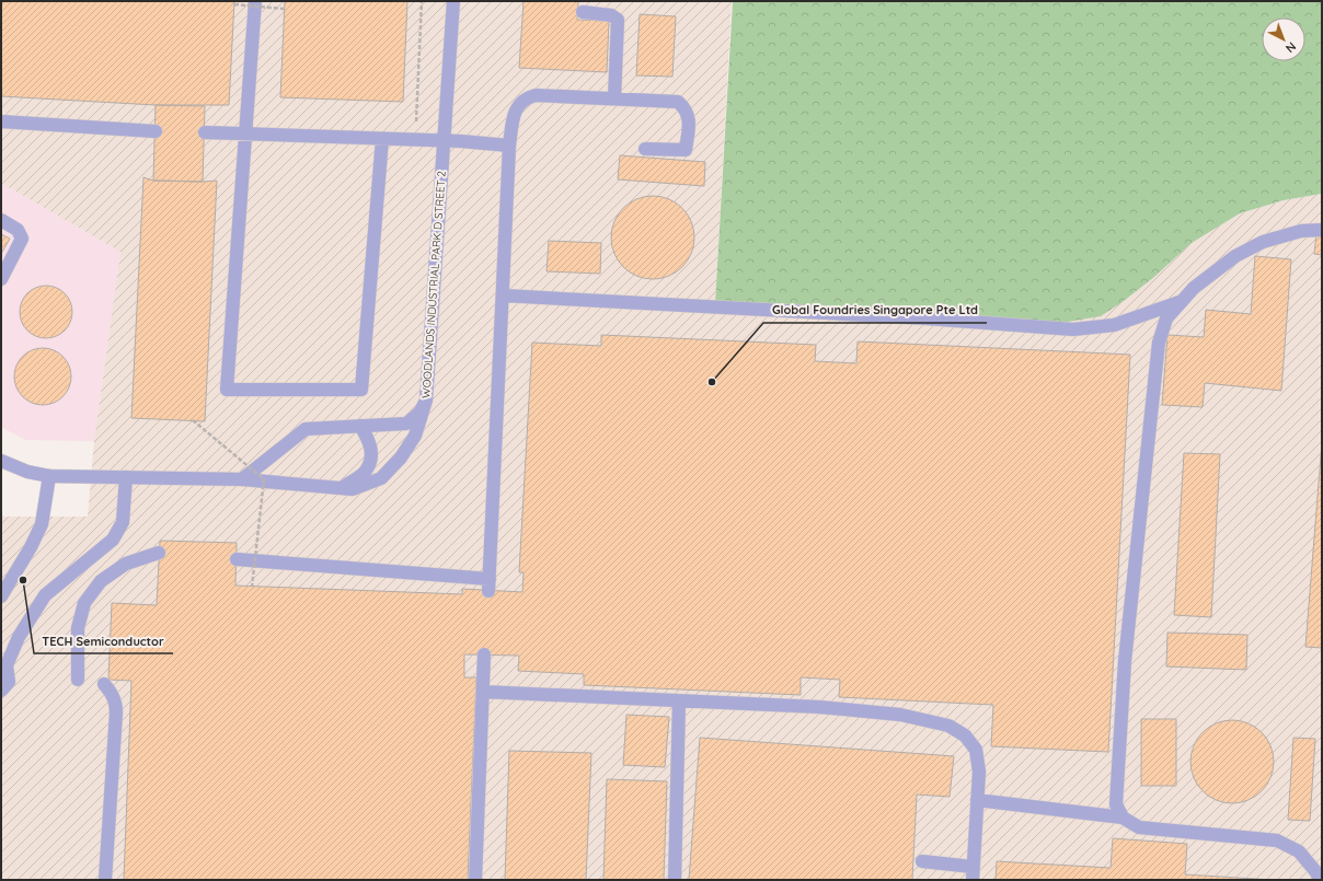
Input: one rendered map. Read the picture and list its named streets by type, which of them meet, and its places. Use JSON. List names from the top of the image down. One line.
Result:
{"streets":{"street":["WOODLANDS INDUSTRIAL PARK D STREET 2"]},"places":["Global Foundries Singapore Pte Ltd","TECH Semiconductor"],"north":"bottom right"}
